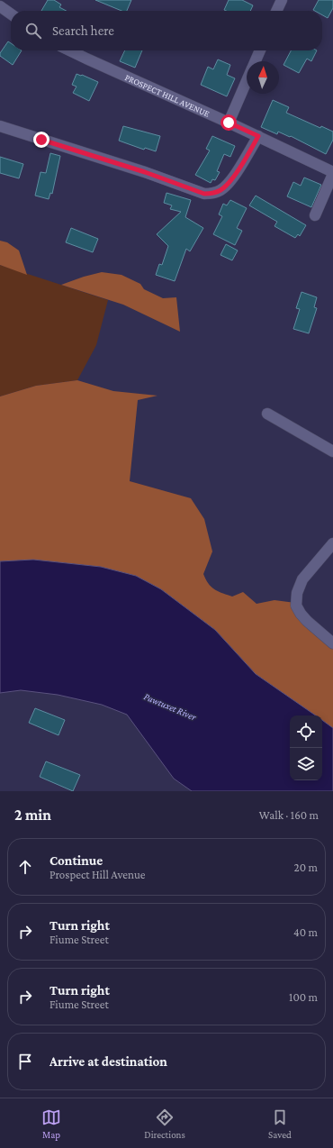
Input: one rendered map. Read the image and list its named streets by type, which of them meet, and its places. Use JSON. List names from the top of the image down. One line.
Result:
{"streets":{"street":["PROSPECT HILL AVENUE"]},"water":["Pawtuxet River"],"north":"top","page":{"search":"Search here","heading":["2 min","Walk · 160 m"],"list":[["Continue","Prospect Hill Avenue","20 m"],["Turn right","Fiume Street","40 m"],["Turn right","Fiume Street","100 m"],"Arrive at destination"],"nav":["Map","Directions","Saved"]}}
